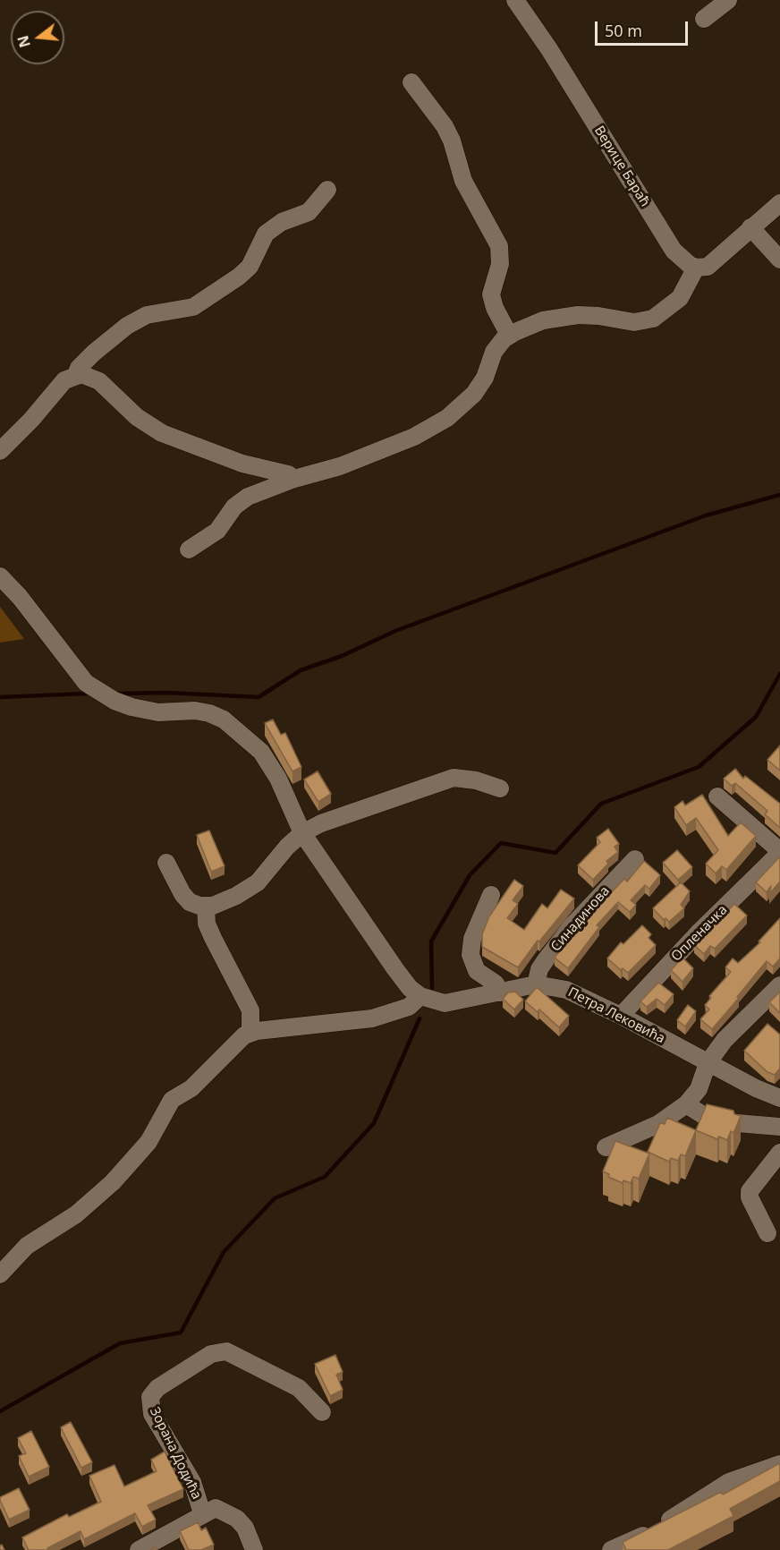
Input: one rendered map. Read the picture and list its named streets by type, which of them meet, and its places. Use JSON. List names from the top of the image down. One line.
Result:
{"streets":{"street":["Верице Бараћ","Синадинова","Опленачка","Петра Лековића","Зорана Додића"]},"crossings":[["Синадинова","Петра Лековића"],["Опленачка","Петра Лековића"]],"scale_bar":"50 m","north":"left"}
